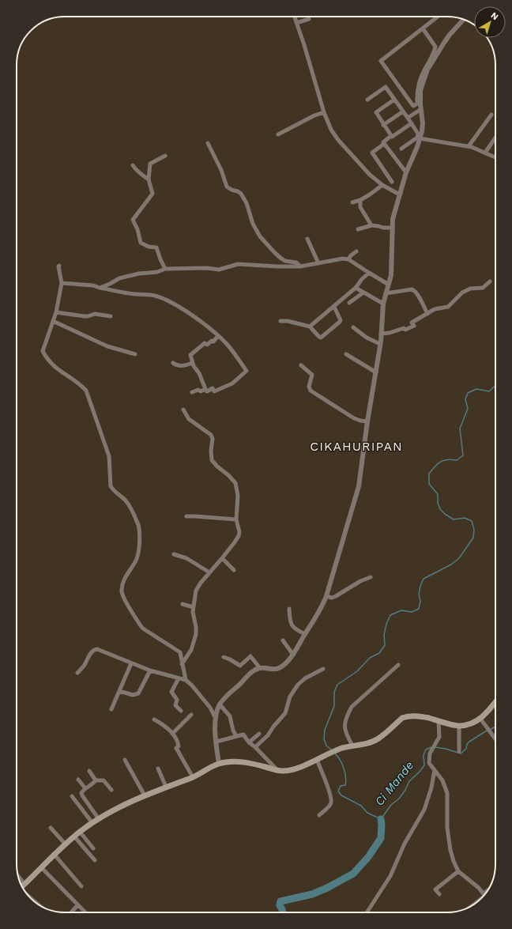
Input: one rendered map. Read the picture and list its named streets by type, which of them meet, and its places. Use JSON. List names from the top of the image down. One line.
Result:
{"districts":["CIKAHURIPAN"],"water":["Ci Mande"],"north":"top right"}
